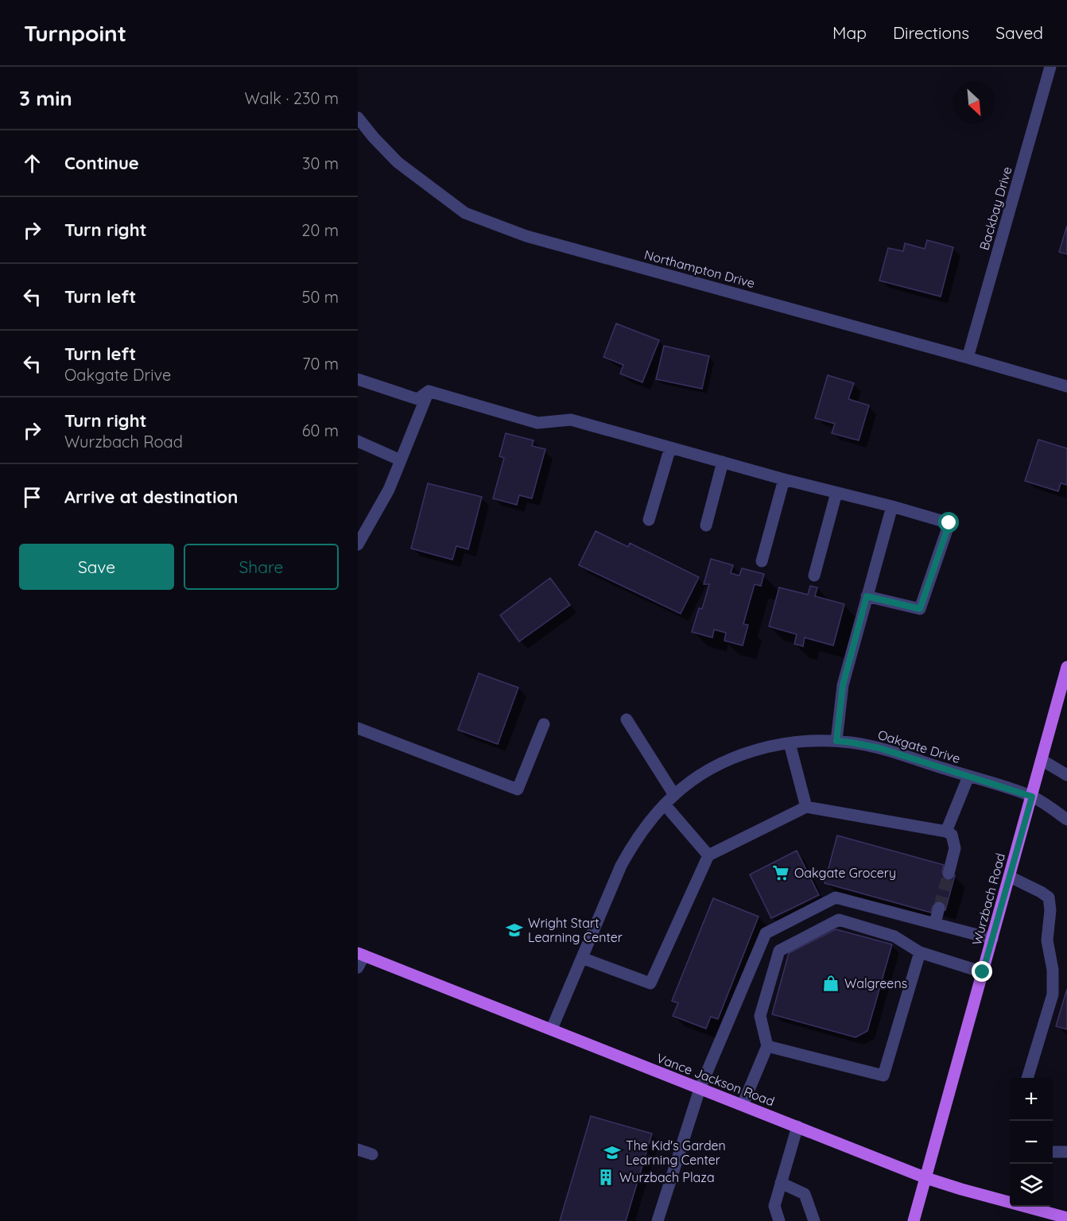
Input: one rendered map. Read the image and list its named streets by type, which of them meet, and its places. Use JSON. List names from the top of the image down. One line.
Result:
{"streets":{"main road":["Wurzbach Road","Vance Jackson Road"],"street":["Backbay Drive","Northampton Drive","Oakgate Drive"]},"crossings":[["Backbay Drive","Northampton Drive"],["Oakgate Drive","Wurzbach Road"],["Oakgate Drive","Vance Jackson Road"],["Wurzbach Road","Vance Jackson Road"]],"places":{"supermarket":["Oakgate Grocery"],"school or university":["Wright Start Learning Center","The Kid's Garden Learning Center"],"shop":["Walgreens"],"building":["Wurzbach Plaza"]},"north":"bottom right","page":{"header":"Turnpoint","nav":["Map","Directions","Saved"],"heading":["3 min","Walk · 230 m"],"list":[["Continue","30 m"],["Turn right","20 m"],["Turn left","50 m"],["Turn left","Oakgate Drive","70 m"],["Turn right","Wurzbach Road","60 m"],"Arrive at destination"],"buttons":["Save","Share"],"map_buttons":["+","−"]}}
